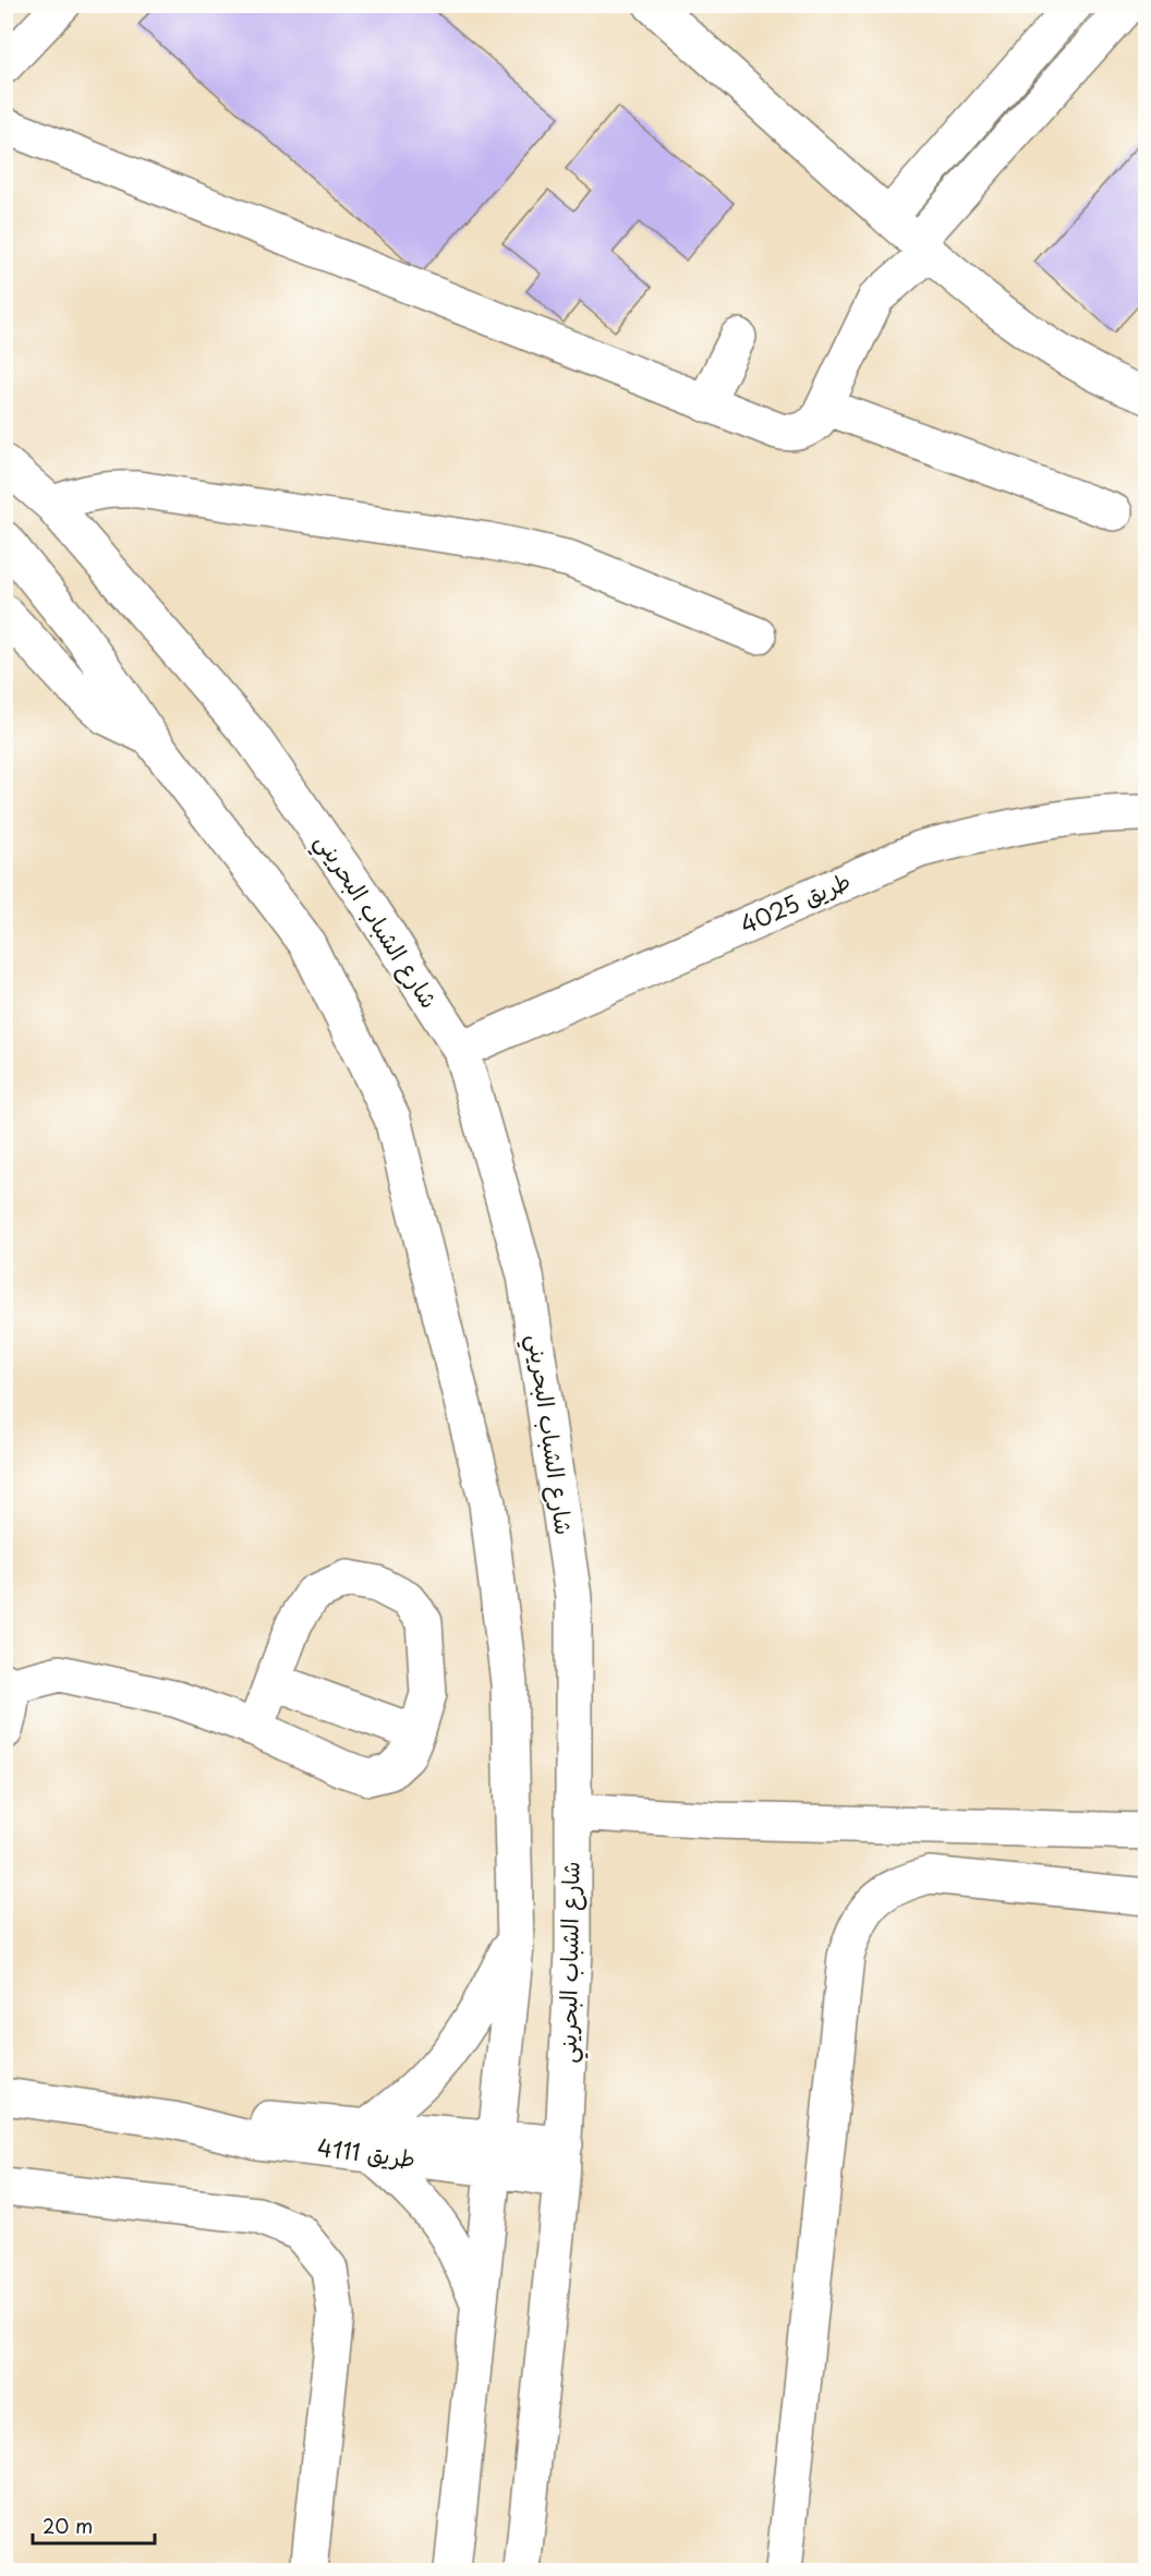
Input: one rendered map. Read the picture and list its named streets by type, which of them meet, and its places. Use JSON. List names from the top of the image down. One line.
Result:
{"streets":{"street":["طريق 4025","شارع الشباب البحريني","طريق 4111"]},"crossings":[["طريق 4025","شارع الشباب البحريني"],["شارع الشباب البحريني","طريق 4111"]],"scale_bar":"20 m"}
